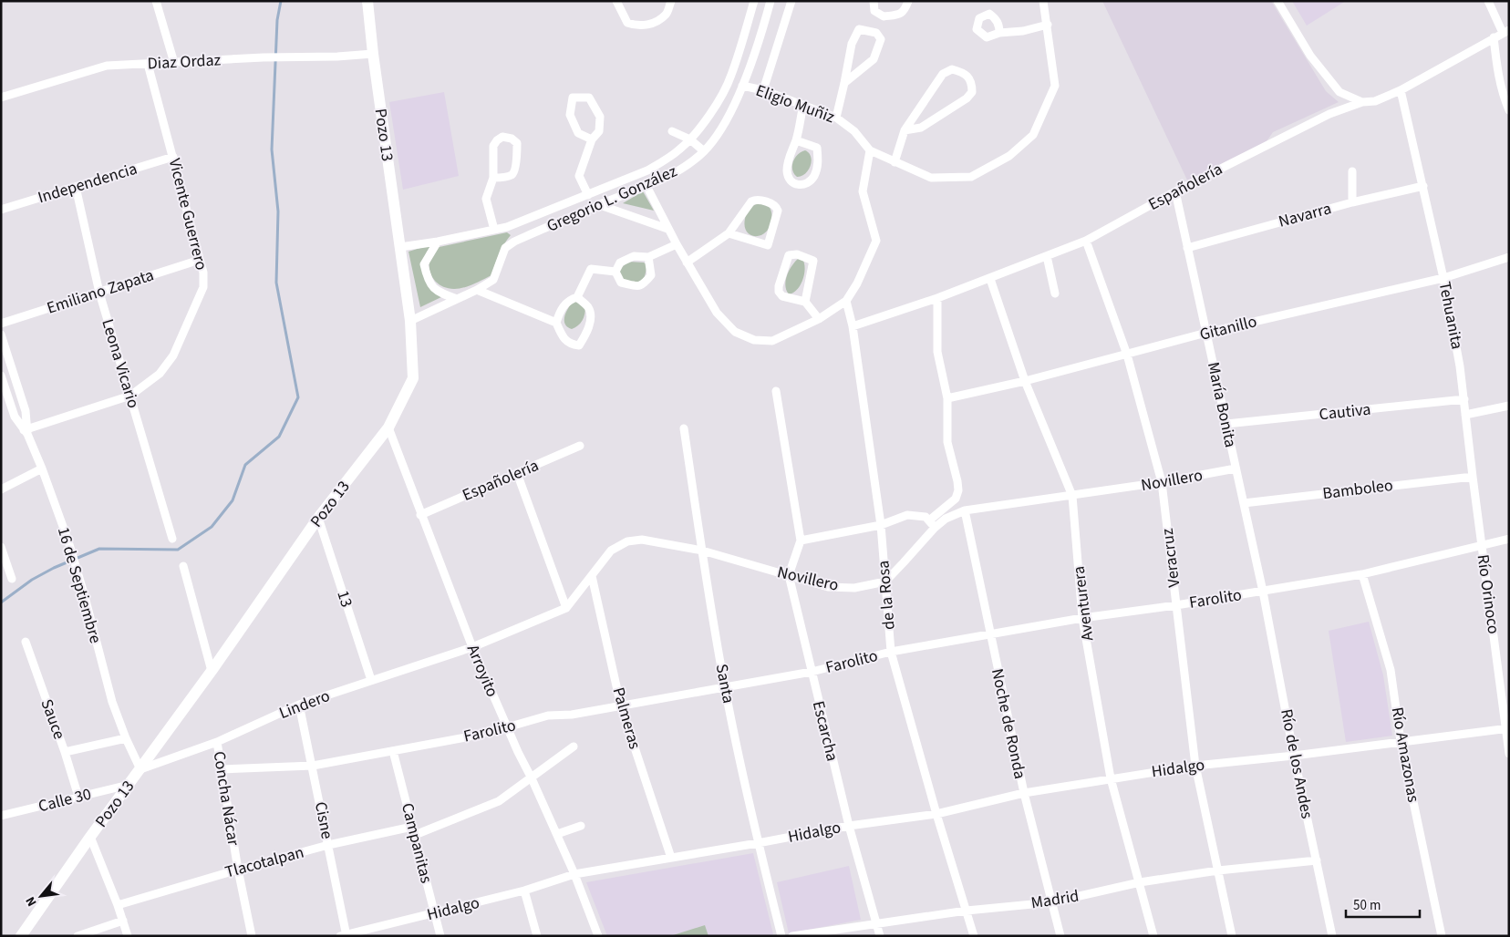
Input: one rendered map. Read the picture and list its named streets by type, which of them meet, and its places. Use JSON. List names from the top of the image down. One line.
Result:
{"streets":{"main road":["Pozo 13"],"street":["Diaz Ordaz","Eligio Muñiz","Independencia","Españolería","Gregorio L. González","Vicente Guerrero","Navarra","Emiliano Zapata","Tehuanita","Gitanillo","Leona Vicario","María Bonita","Cautiva","Novillero","Bamboleo","Veracruz","16 de Septiembre","Río Orinoco","de la Rosa","13","Farolito","Aventurera","Arroyito","Santa","Lindero","Palmeras","Sauce","Noche de Ronda","Escarcha","Río Amazonas","Río de los Andes","Hidalgo","Concha Nácar","Calle 30","Cisne","Campanitas","Tlacotalpan","Madrid"]},"crossings":[["Diaz Ordaz","Pozo 13"],["Diaz Ordaz","Vicente Guerrero"],["Eligio Muñiz","Gregorio L. González"],["Pozo 13","Gregorio L. González"],["Pozo 13","16 de Septiembre"],["Pozo 13","13"],["Pozo 13","Arroyito"],["Pozo 13","Lindero"],["Pozo 13","Calle 30"],["Independencia","Vicente Guerrero"],["Independencia","Leona Vicario"],["Españolería","Tehuanita"],["Españolería","María Bonita"],["Españolería","Veracruz"],["Españolería","de la Rosa"],["Españolería","Aventurera"],["Españolería","Arroyito"],["Vicente Guerrero","Emiliano Zapata"],["Vicente Guerrero","Leona Vicario"],["Vicente Guerrero","16 de Septiembre"],["Navarra","Tehuanita"],["Navarra","María Bonita"],["Emiliano Zapata","Leona Vicario"],["Tehuanita","Gitanillo"],["Tehuanita","Cautiva"],["Tehuanita","Bamboleo"],["Tehuanita","Río Orinoco"],["Tehuanita","Farolito"],["Gitanillo","María Bonita"],["Gitanillo","Veracruz"],["Gitanillo","Aventurera"],["María Bonita","Cautiva"],["María Bonita","Novillero"],["María Bonita","Bamboleo"],["María Bonita","Farolito"],["María Bonita","Río de los Andes"],["Novillero","Veracruz"],["Novillero","de la Rosa"],["Novillero","Aventurera"],["Novillero","Arroyito"],["Novillero","Santa"],["Novillero","Lindero"],["Novillero","Palmeras"],["Novillero","Noche de Ronda"],["Novillero","Escarcha"],["Veracruz","Farolito"],["Veracruz","Hidalgo"],["Veracruz","Madrid"],["16 de Septiembre","Lindero"],["Río Orinoco","Farolito"],["Río Orinoco","Hidalgo"],["de la Rosa","Farolito"],["de la Rosa","Hidalgo"],["de la Rosa","Madrid"],["13","Lindero"],["Farolito","Aventurera"],["Farolito","Arroyito"],["Farolito","Santa"],["Farolito","Palmeras"],["Farolito","Noche de Ronda"],["Farolito","Escarcha"],["Farolito","Río Amazonas"],["Farolito","Río de los Andes"],["Farolito","Concha Nácar"],["Farolito","Cisne"],["Farolito","Campanitas"],["Aventurera","Hidalgo"],["Aventurera","Madrid"],["Arroyito","Lindero"],["Arroyito","Hidalgo"],["Arroyito","Tlacotalpan"],["Santa","Hidalgo"],["Lindero","Concha Nácar"],["Lindero","Cisne"],["Palmeras","Hidalgo"],["Sauce","Calle 30"],["Noche de Ronda","Hidalgo"],["Noche de Ronda","Madrid"],["Escarcha","Hidalgo"],["Escarcha","Madrid"],["Río Amazonas","Hidalgo"],["Río de los Andes","Hidalgo"],["Río de los Andes","Madrid"],["Hidalgo","Cisne"],["Hidalgo","Campanitas"],["Concha Nácar","Tlacotalpan"],["Cisne","Tlacotalpan"],["Campanitas","Tlacotalpan"]],"scale_bar":"50 m","north":"bottom left"}
